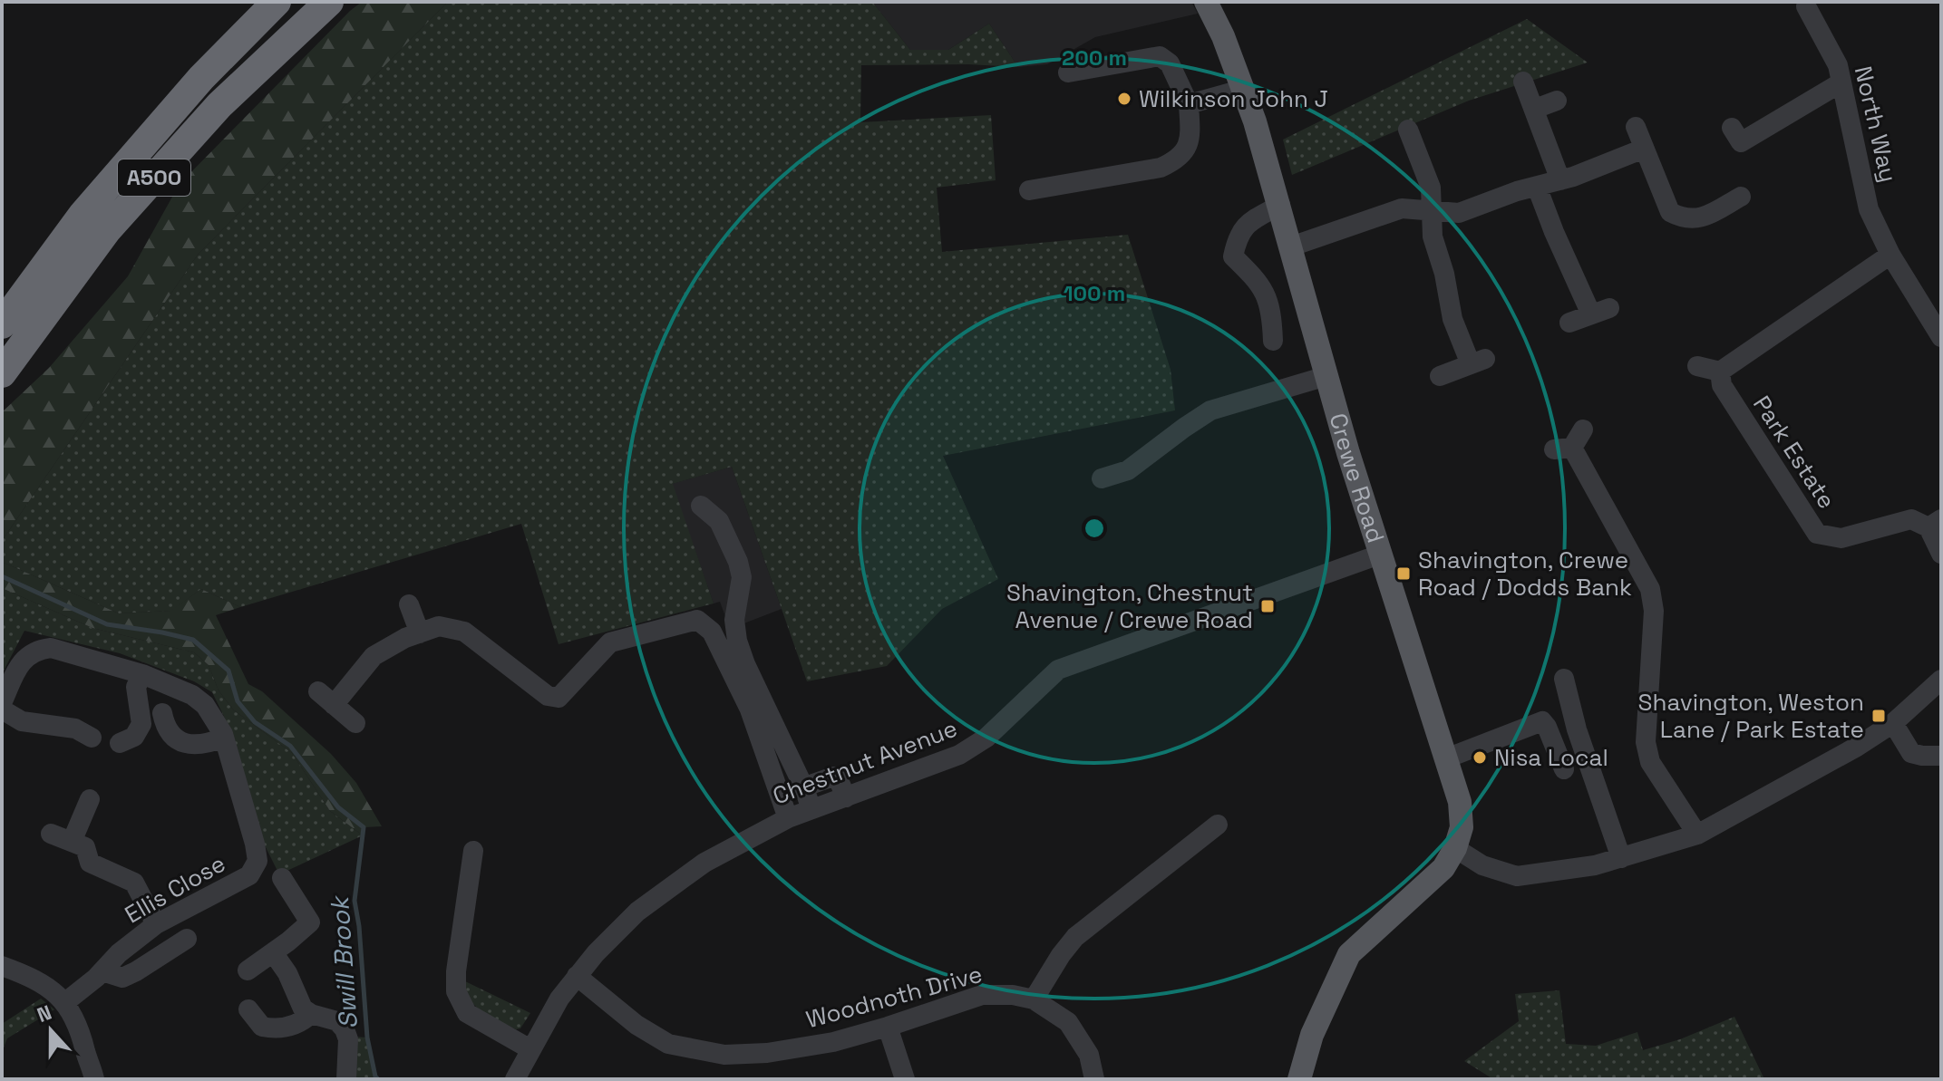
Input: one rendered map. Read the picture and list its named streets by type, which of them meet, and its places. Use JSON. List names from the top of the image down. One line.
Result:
{"streets":{"highway":["A500"],"main road":["Crewe Road"],"street":["North Way","Park Estate","Chestnut Avenue","Ellis Close","Woodnoth Drive"]},"crossings":[["Crewe Road","Chestnut Avenue"],["Chestnut Avenue","Woodnoth Drive"]],"water":["Swill Brook"],"places":{"other":["Wilkinson John J","Nisa Local"],"transit":["Shavington, Crewe Road / Dodds Bank","Shavington, Chestnut Avenue / Crewe Road","Shavington, Weston Lane / Park Estate"]},"north":"top","rings":["200 m","100 m"]}
